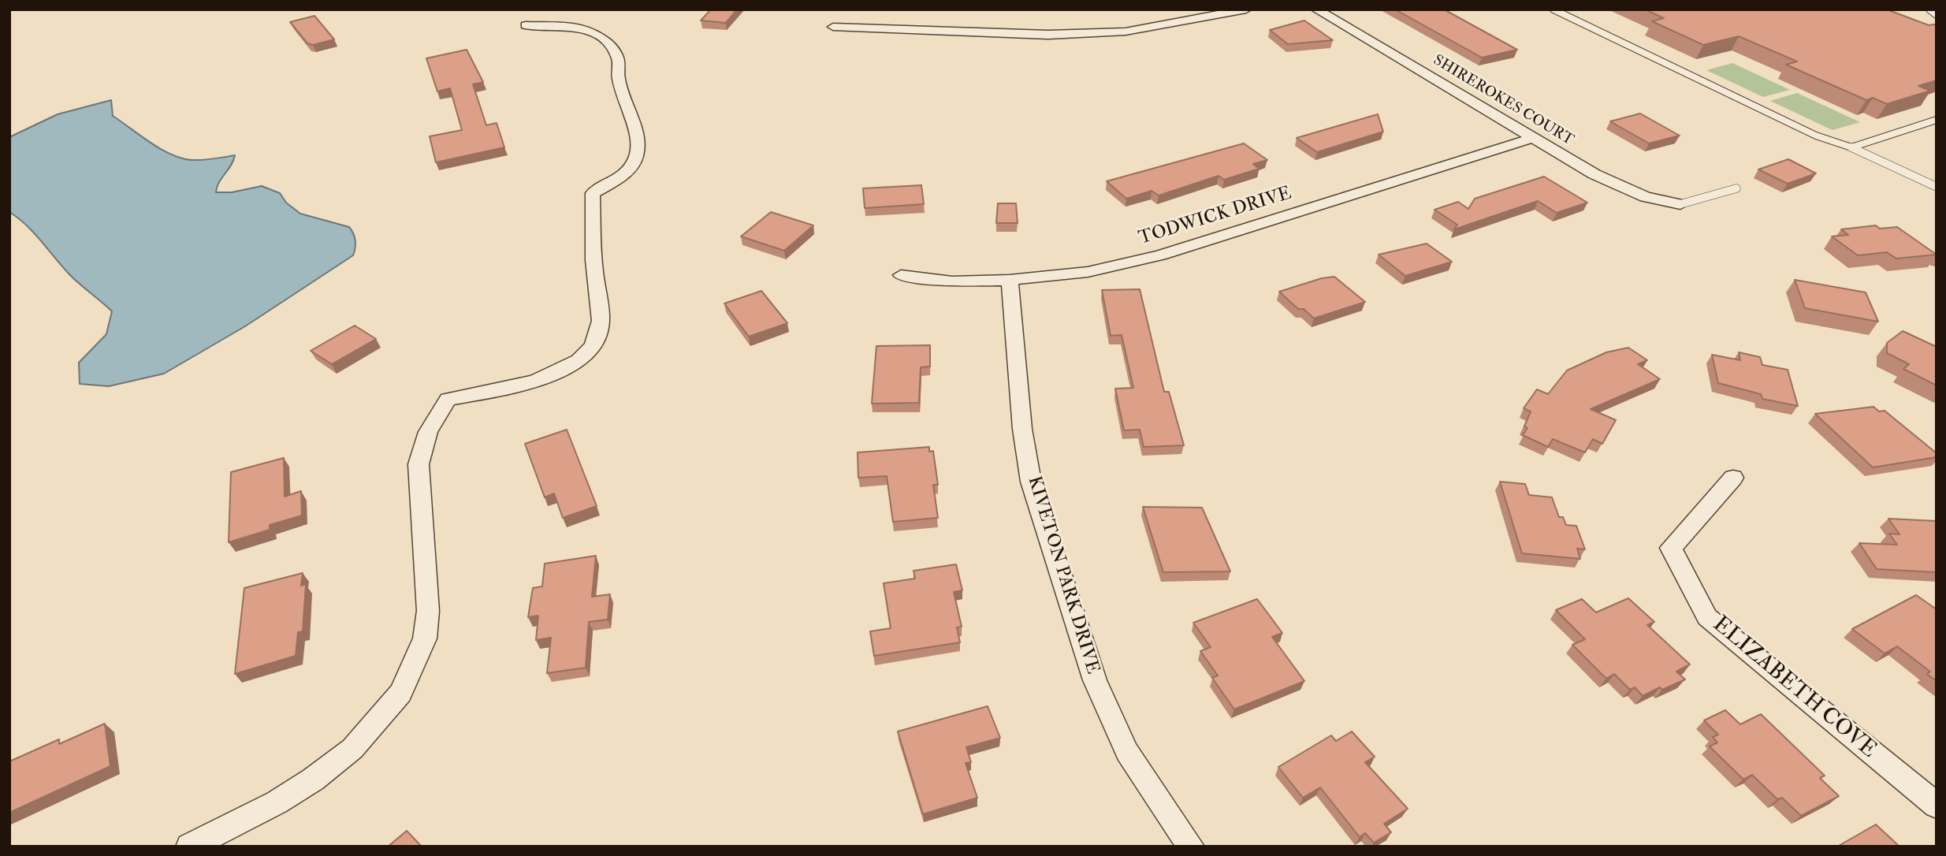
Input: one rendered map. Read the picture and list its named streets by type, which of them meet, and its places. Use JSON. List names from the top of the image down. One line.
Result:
{"streets":{"street":["SHIREROKES COURT","TODWICK DRIVE","KIVETON PARK DRIVE","ELIZABETH COVE"]},"crossings":[["SHIREROKES COURT","TODWICK DRIVE"],["TODWICK DRIVE","KIVETON PARK DRIVE"]]}
